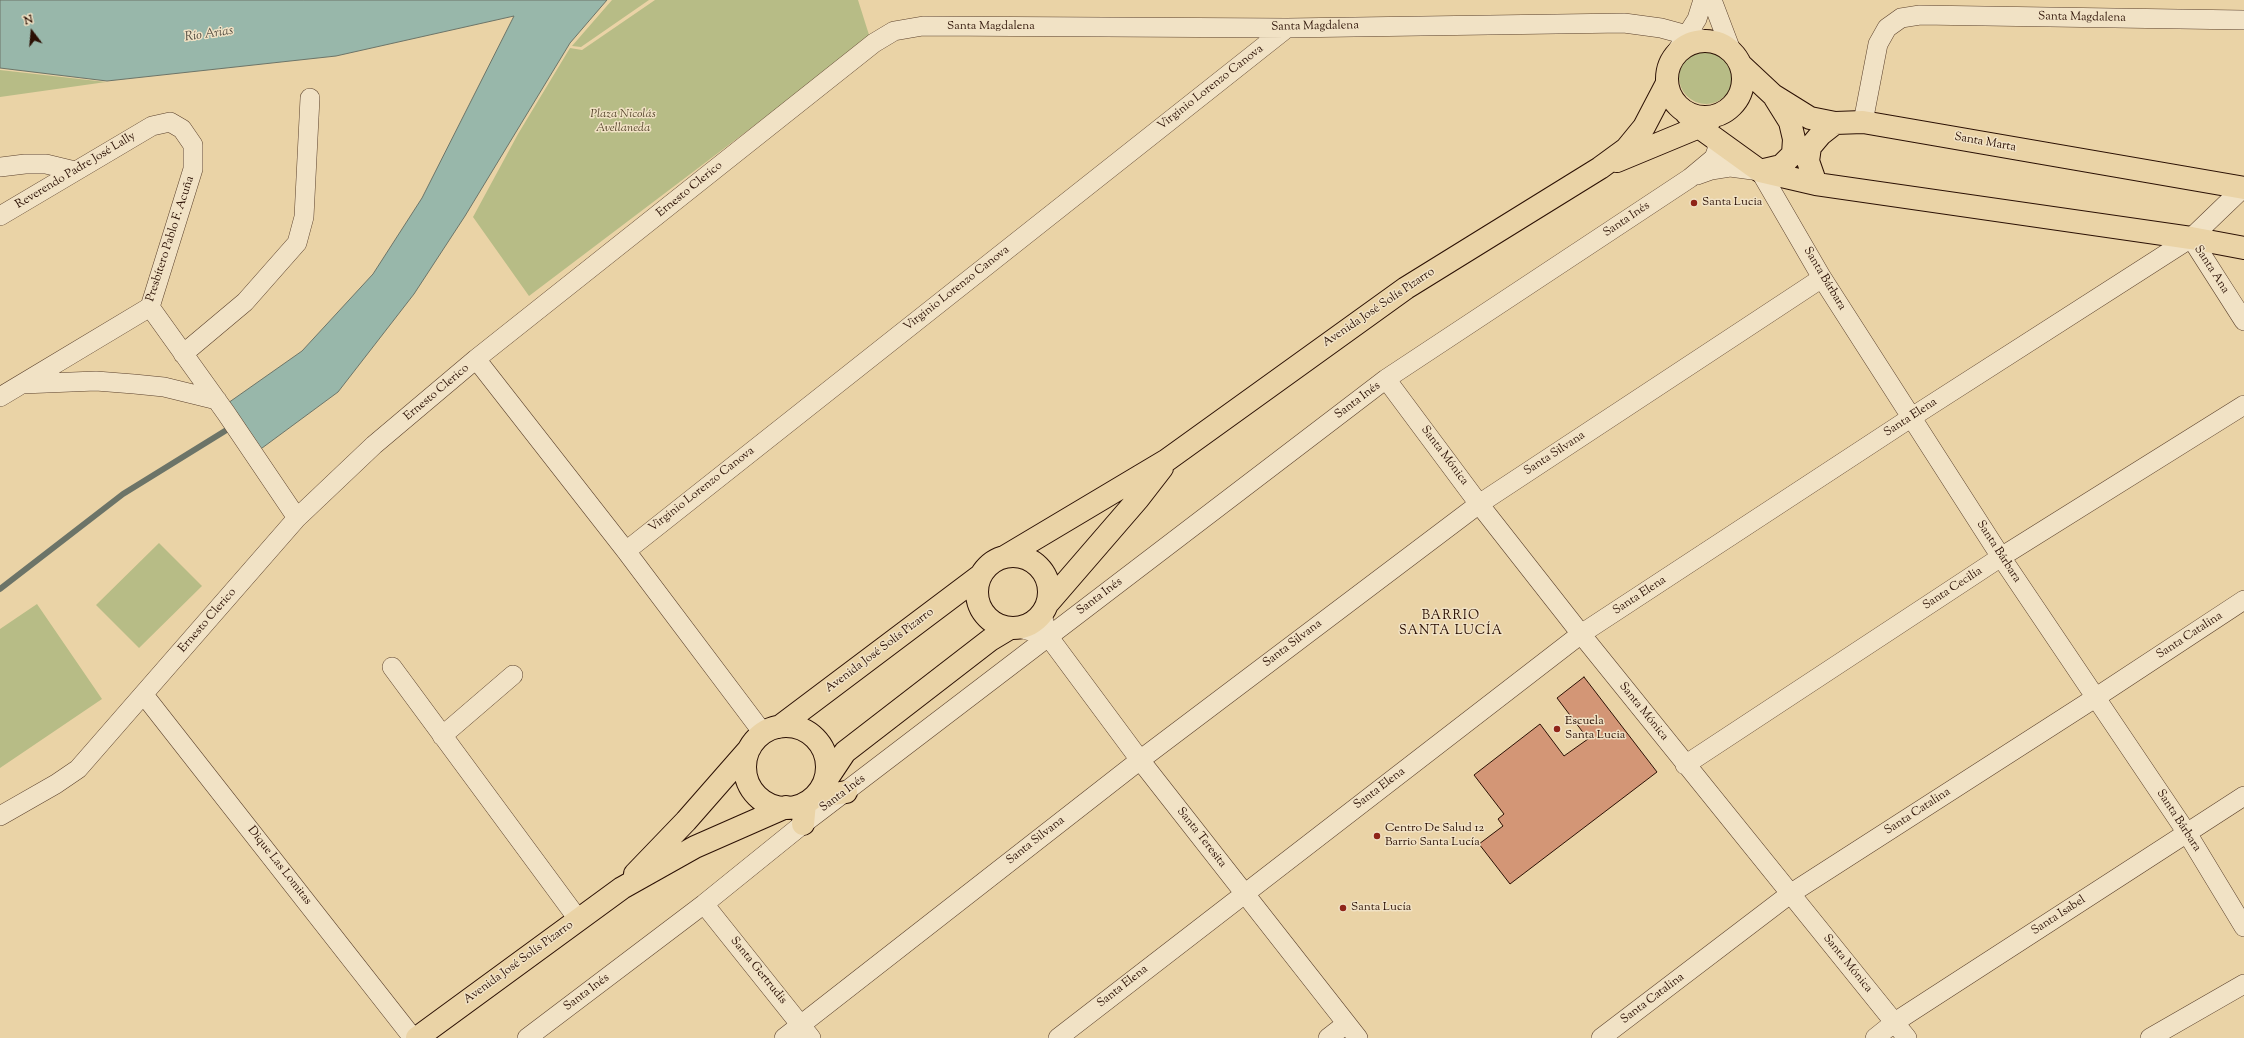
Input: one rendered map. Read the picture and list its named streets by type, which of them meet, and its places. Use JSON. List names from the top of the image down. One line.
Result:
{"streets":{"main road":["Santa Marta","Avenida José Solís Pizarro"],"street":["Santa Magdalena","Virginio Lorenzo Canova","Reverendo Padre José Lally","Ernesto Clerico","Santa Inés","Presbítero Pablo F. Acuña","Santa Ana","Santa Bárbara","Santa Elena","Santa Silvana","Santa Mónica","Santa Cecilia","Santa Catalina","Santa Teresita","Dique Las Lomitas","Santa Isabel","Santa Gertrudis"]},"crossings":[["Santa Magdalena","Virginio Lorenzo Canova"],["Santa Magdalena","Santa Marta"],["Santa Magdalena","Ernesto Clerico"],["Santa Magdalena","Avenida José Solís Pizarro"],["Santa Marta","Avenida José Solís Pizarro"],["Santa Marta","Santa Elena"],["Reverendo Padre José Lally","Presbítero Pablo F. Acuña"],["Ernesto Clerico","Dique Las Lomitas"],["Santa Inés","Santa Bárbara"],["Santa Inés","Avenida José Solís Pizarro"],["Santa Inés","Santa Mónica"],["Santa Inés","Santa Teresita"],["Santa Inés","Santa Gertrudis"],["Santa Ana","Santa Elena"],["Santa Bárbara","Santa Elena"],["Santa Bárbara","Santa Silvana"],["Santa Bárbara","Santa Cecilia"],["Santa Bárbara","Santa Catalina"],["Santa Bárbara","Santa Isabel"],["Santa Elena","Santa Mónica"],["Santa Elena","Santa Teresita"],["Santa Silvana","Santa Mónica"],["Santa Silvana","Santa Teresita"],["Santa Silvana","Santa Gertrudis"],["Santa Mónica","Santa Cecilia"],["Santa Mónica","Santa Catalina"],["Santa Mónica","Santa Isabel"]],"districts":["BARRIO SANTA LUCÍA"],"water":["Río Arias"],"parks":["Plaza Nicolás Avellaneda"],"places":["Santa Lucia","Escuela Santa Lucia","Centro De Salud 12 Barrio Santa Lucía","Santa Lucía"],"north":"top"}
